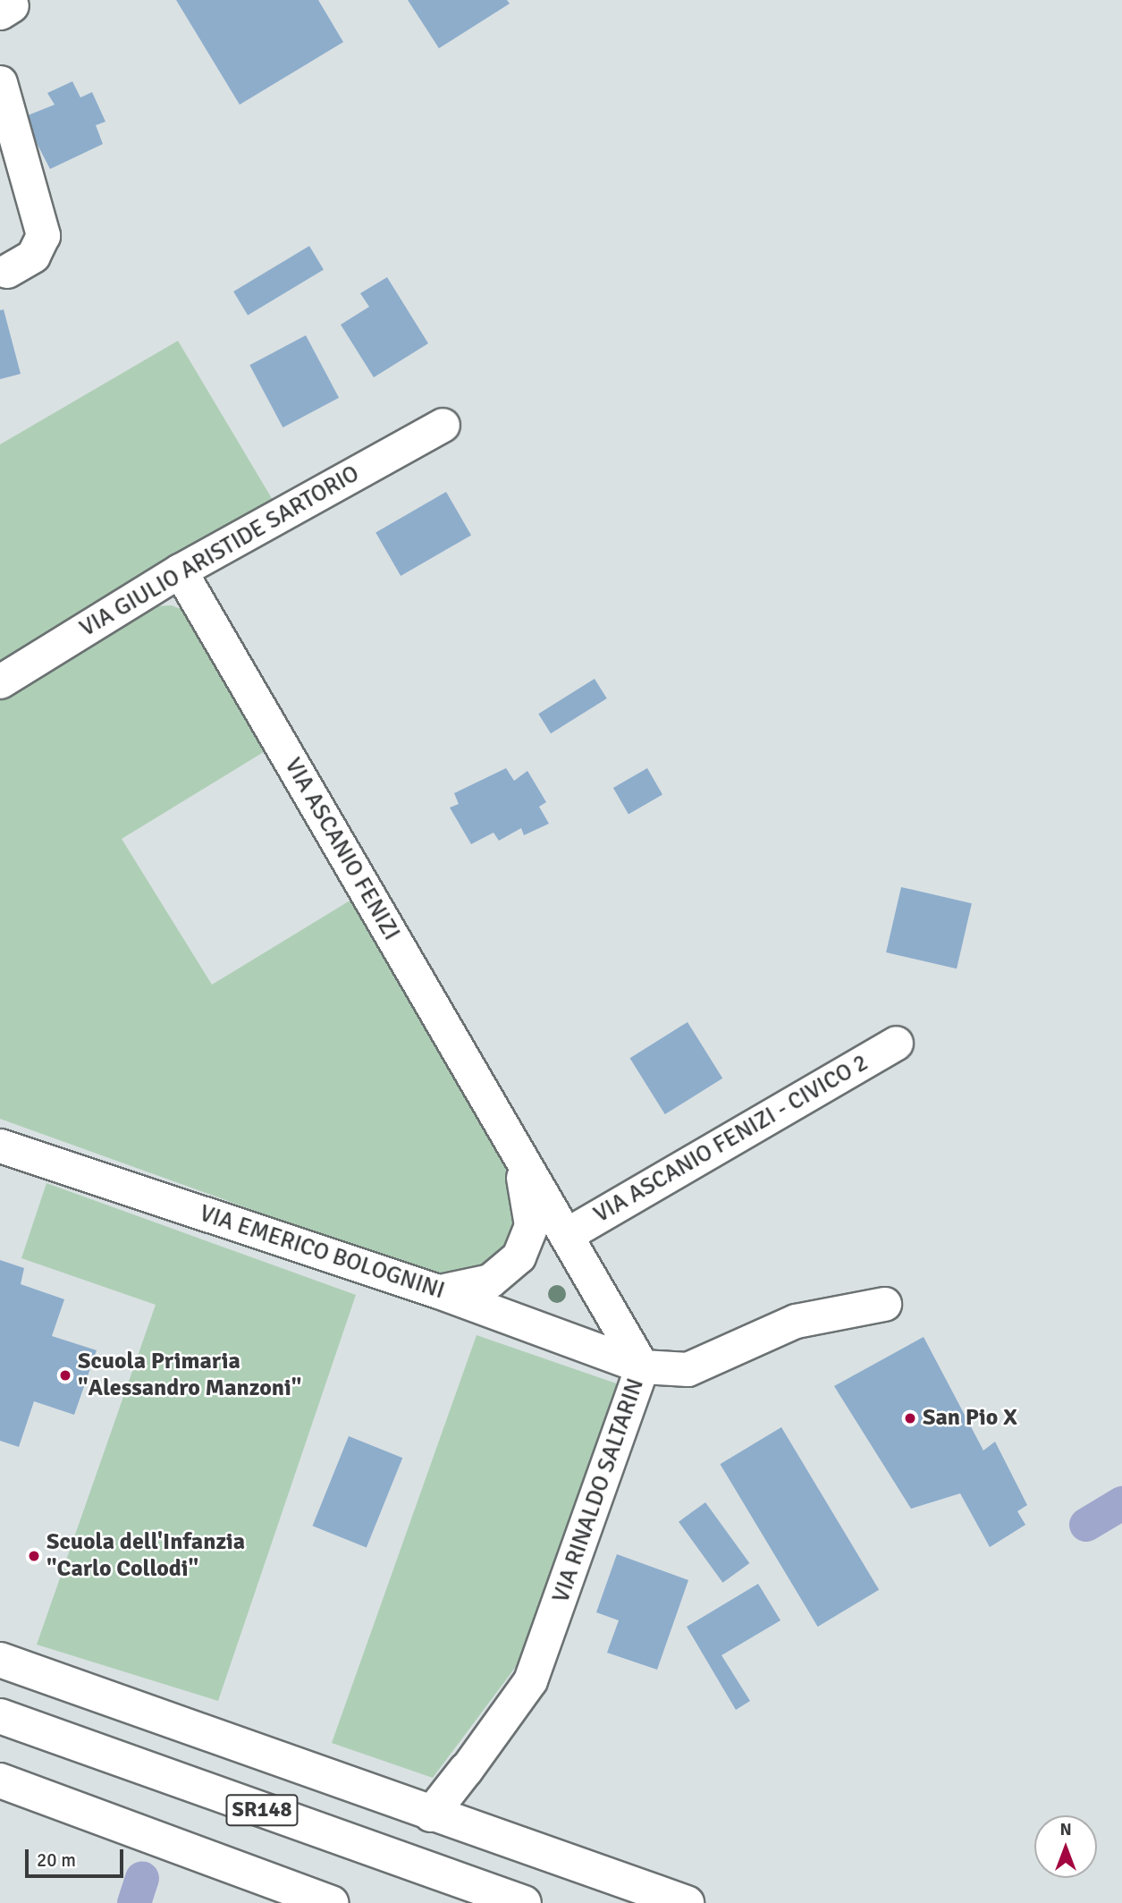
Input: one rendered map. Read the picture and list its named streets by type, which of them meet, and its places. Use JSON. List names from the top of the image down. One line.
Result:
{"streets":{"main road":["SR148"],"street":["VIA GIULIO ARISTIDE SARTORIO","VIA ASCANIO FENIZI","VIA ASCANIO FENIZI - CIVICO 2","VIA EMERICO BOLOGNINI","VIA RINALDO SALTARIN"]},"crossings":[["VIA GIULIO ARISTIDE SARTORIO","VIA ASCANIO FENIZI"],["VIA ASCANIO FENIZI","VIA ASCANIO FENIZI - CIVICO 2"],["VIA ASCANIO FENIZI","VIA EMERICO BOLOGNINI"],["VIA ASCANIO FENIZI","VIA RINALDO SALTARIN"],["VIA EMERICO BOLOGNINI","VIA RINALDO SALTARIN"]],"places":["Scuola Primaria \"Alessandro Manzoni\"","San Pio X","Scuola dell'Infanzia \"Carlo Collodi\""],"scale_bar":"20 m","north":"top"}
